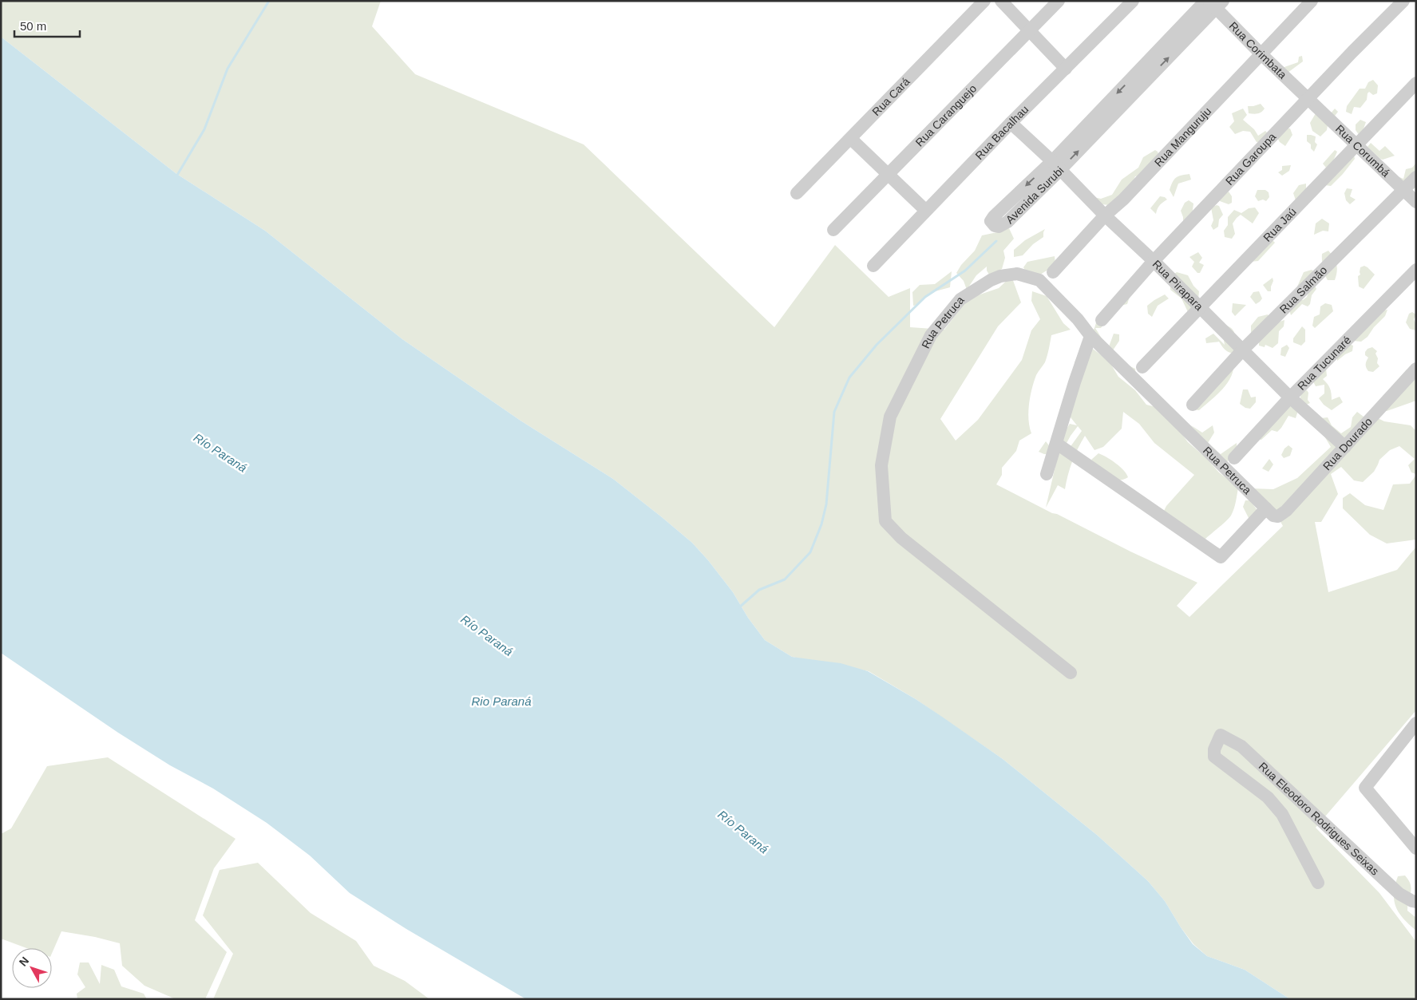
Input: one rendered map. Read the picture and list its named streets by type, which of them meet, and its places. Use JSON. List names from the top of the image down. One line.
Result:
{"streets":{"street":["Rua Corimbata","Rua Cará","Rua Caranguejo","Rua Bacalhau","Rua Manguruju","Rua Corumbá","Rua Garoupa","Avenida Surubi","Rua Jaú","Rua Pirapara","Rua Salmão","Rua Petruca","Rua Tucunaré","Rua Dourado","Rua Eleodoro Rodrigues Seixas"]},"crossings":[["Rua Corimbata","Rua Manguruju"],["Rua Corimbata","Rua Corumbá"],["Rua Corimbata","Rua Garoupa"],["Rua Corimbata","Avenida Surubi"],["Rua Bacalhau","Rua Pirapara"],["Rua Manguruju","Rua Pirapara"],["Rua Corumbá","Rua Garoupa"],["Rua Corumbá","Rua Jaú"],["Rua Corumbá","Rua Salmão"],["Rua Garoupa","Rua Pirapara"],["Avenida Surubi","Rua Pirapara"],["Rua Jaú","Rua Pirapara"],["Rua Pirapara","Rua Salmão"],["Rua Pirapara","Rua Tucunaré"],["Rua Pirapara","Rua Dourado"],["Rua Petruca","Rua Dourado"]],"water":["Río Paraná","Rio Paraná"],"scale_bar":"50 m","north":"top left"}
